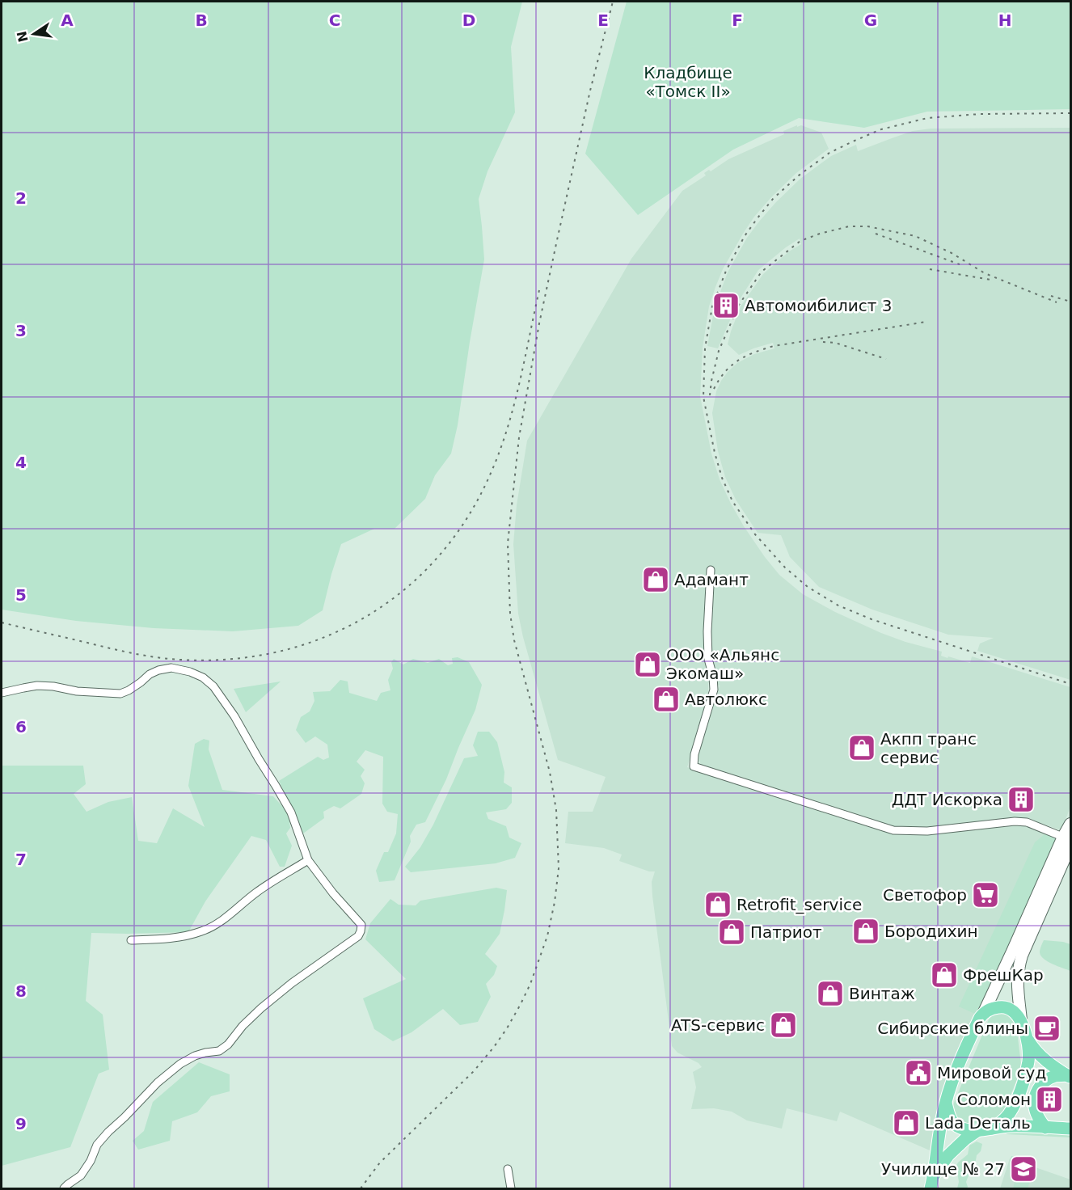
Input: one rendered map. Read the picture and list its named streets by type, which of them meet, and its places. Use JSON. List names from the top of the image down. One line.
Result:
{"parks":["Кладбище «Томск II»"],"places":{"building":["Автомоибилист 3","ДДТ Искорка","Соломон"],"shop":["Адамант","ООО «Альянс Экомаш»","Автолюкс","Акпп транс сервис","Retrofit_service","Бородихин","Патриот","ФрешКар","Винтаж","ATS-сервис","Lada Dеталь"],"supermarket":["Светофор"],"cafe":["Сибирские блины"],"public building":["Мировой суд"],"school or university":["Училище № 27"]},"north":"left","grid":{"columns":["A","B","C","D","E","F","G","H"],"rows":["2","3","4","5","6","7","8","9"]}}
